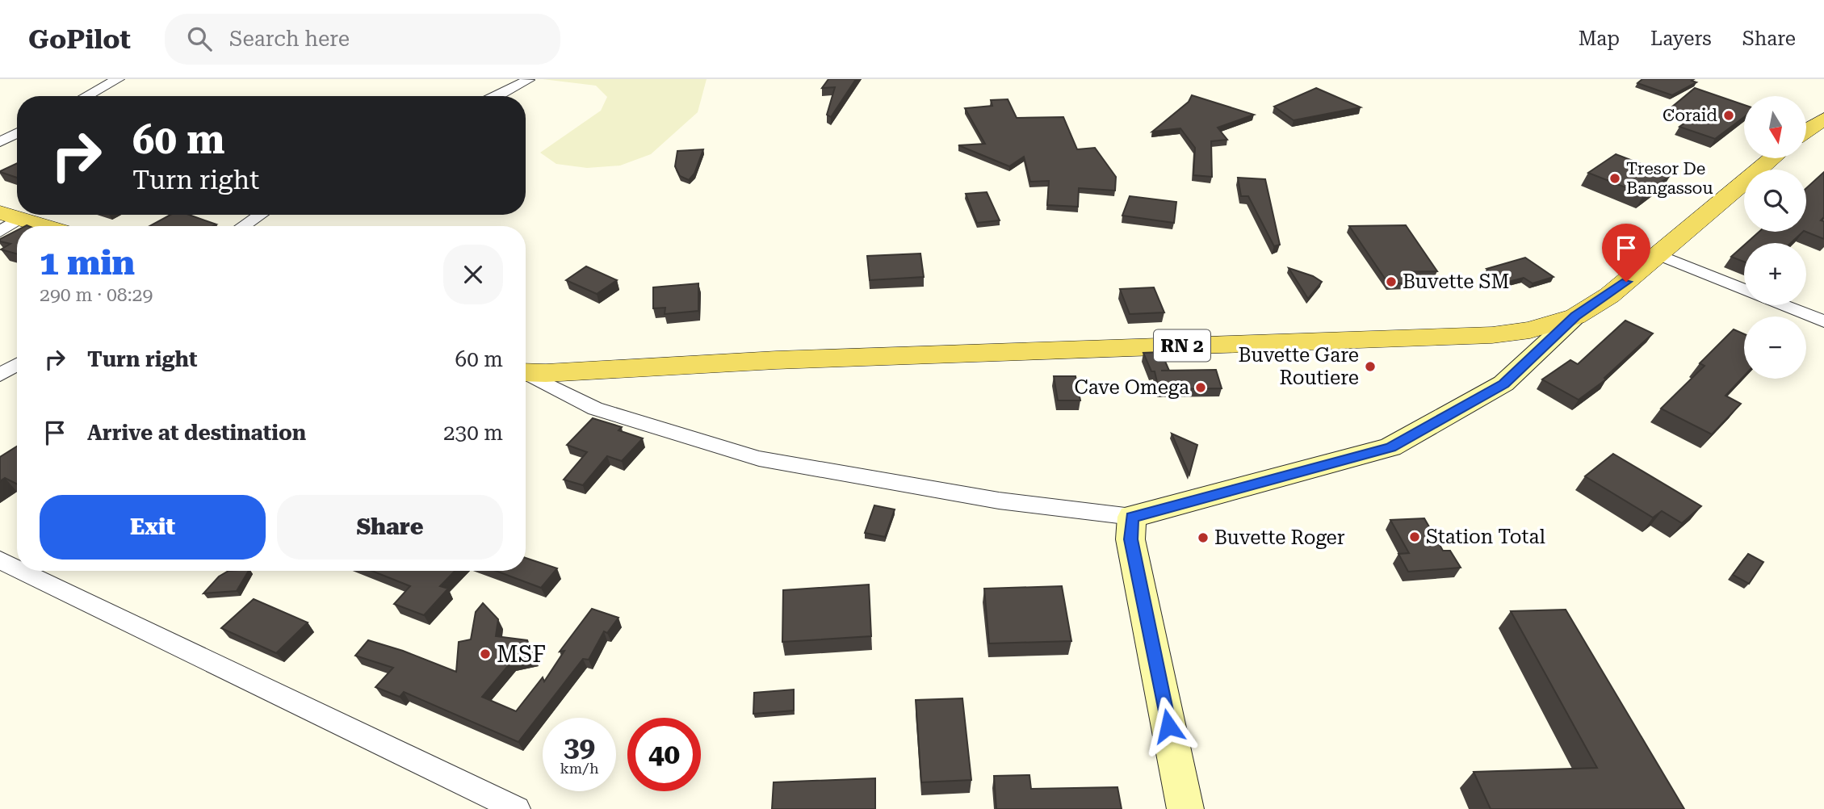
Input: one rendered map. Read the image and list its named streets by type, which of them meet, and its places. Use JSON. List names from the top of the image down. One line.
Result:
{"streets":{"main road":["RN 2"]},"places":["Coraid","Tresor De Bangassou","Buvette SM","Buvette Gare Routiere","Cave Omega","Station Total","Buvette Roger","MSF"],"north":"bottom","page":{"header":"GoPilot","search":"Search here","nav":["Map","Layers","Share"],"map_buttons":["+","−"],"turn":["60 m","Turn right"],"heading":["1 min","290 m · 08:29"],"list":[{"name":"Turn right","value":"60 m"},{"name":"Arrive at destination","value":"230 m"}],"buttons":["Exit","Share"],"speed":"39 km/h","limit":"40"}}
